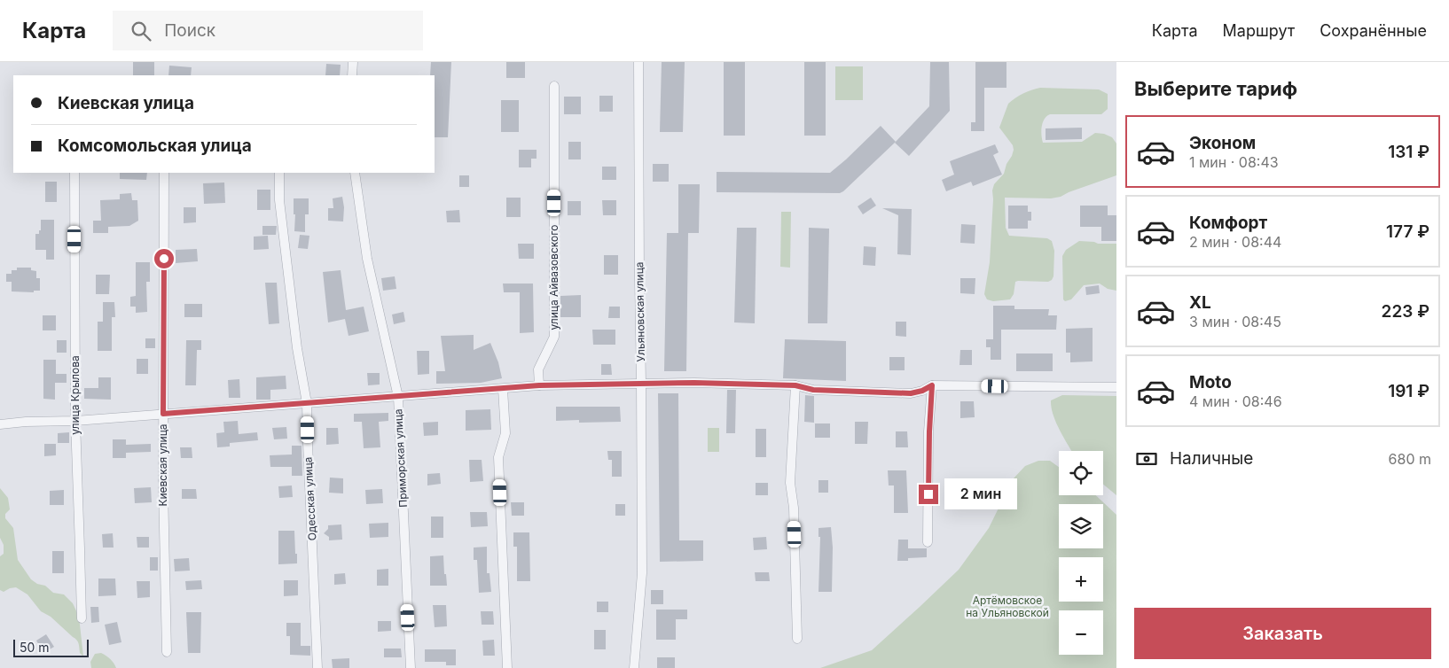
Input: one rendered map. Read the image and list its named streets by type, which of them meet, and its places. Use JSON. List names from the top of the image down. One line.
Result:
{"streets":{"street":["улица Айвазовского","Ульяновская улица","улица Крылова","Приморская улица","Киевская улица","Одесская улица"]},"parks":["Артёмовское на Ульяновской"],"scale_bar":"50 m","page":{"header":"Карта","search":"Поиск","nav":["Карта","Маршрут","Сохранённые"],"heading":"Выберите тариф","banner":["Киевская улица","Комсомольская улица"],"list":[{"name":"Эконом","note":"1 мин · 08:43","value":"131 ₽"},{"name":"Комфорт","note":"2 мин · 08:44","value":"177 ₽"},{"name":"XL","note":"3 мин · 08:45","value":"223 ₽"},{"name":"Moto","note":"4 мин · 08:46","value":"191 ₽"}],"pay":["Наличные","680 m"],"map_buttons":["+","−"],"bubble":"2 мин","buttons":"Заказать","scale":"50 m"}}
